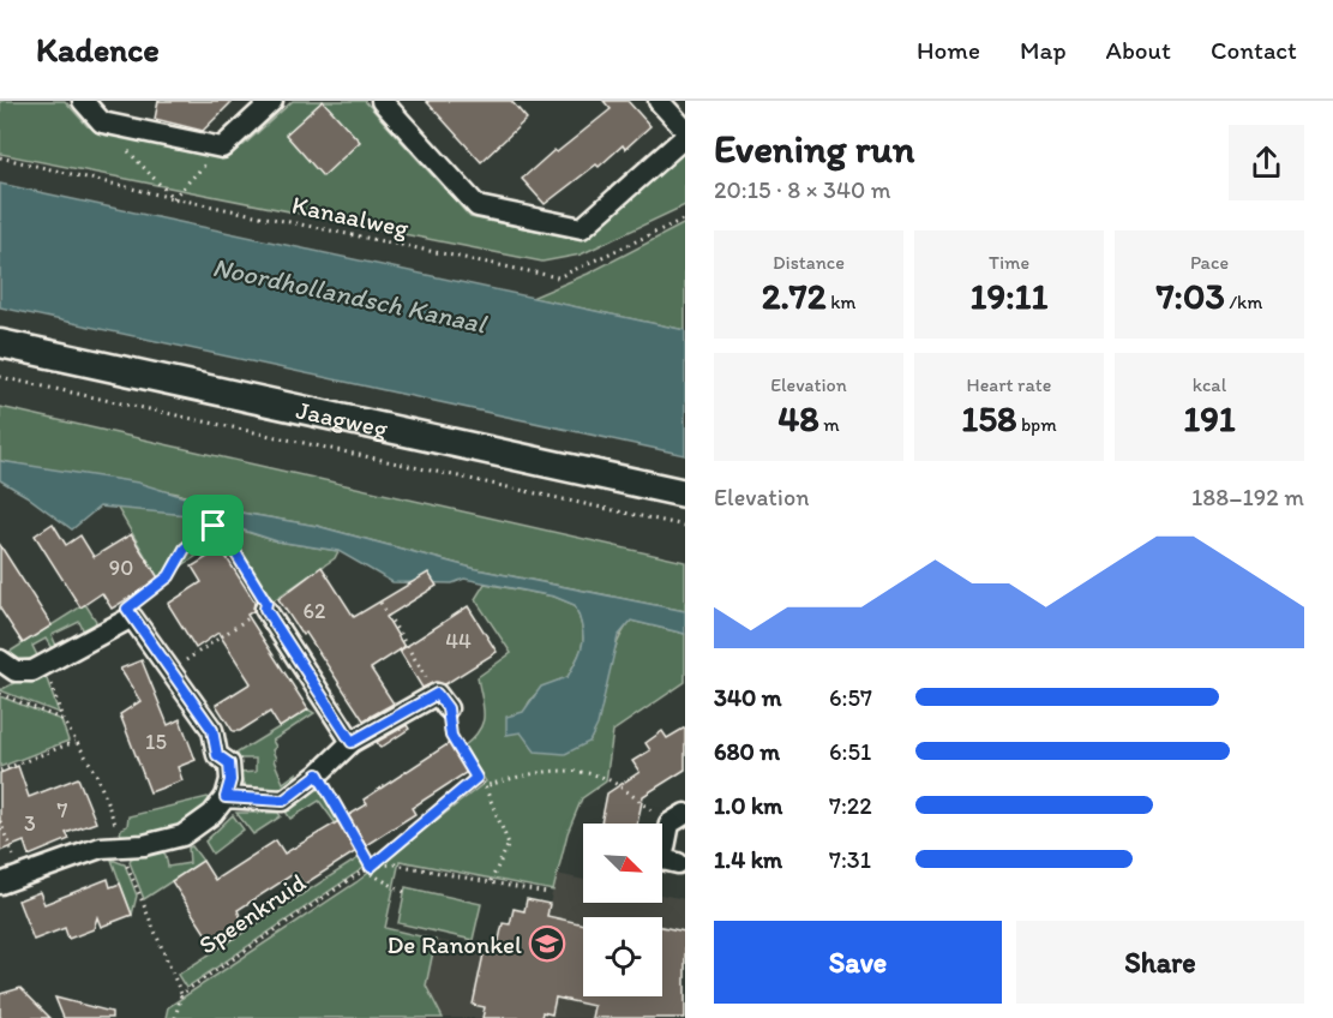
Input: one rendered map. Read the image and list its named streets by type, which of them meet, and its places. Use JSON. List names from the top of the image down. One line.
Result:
{"streets":{"main road":["Jaagweg"],"path":["Kanaalweg","Speenkruid"]},"water":["Noordhollandsch Kanaal"],"places":{"school or university":["De Ranonkel"]},"house_numbers":["90","62","44","15","7","3"],"north":"bottom right","page":{"header":"Kadence","nav":["Home","Map","About","Contact"],"heading":["Evening run","20:15 · 8 × 340 m"],"stats":[["Distance","2.72 km"],["Time","19:11"],["Pace","7:03 /km"],["Elevation","48 m"],["Heart rate","158 bpm"],["kcal","191"]],"chart":["Elevation","188–192 m"],"list":[{"name":"340 m","note":"6:57"},{"name":"680 m","note":"6:51"},{"name":"1.0 km","note":"7:22"},{"name":"1.4 km","note":"7:31"}],"buttons":["Save","Share"]}}
